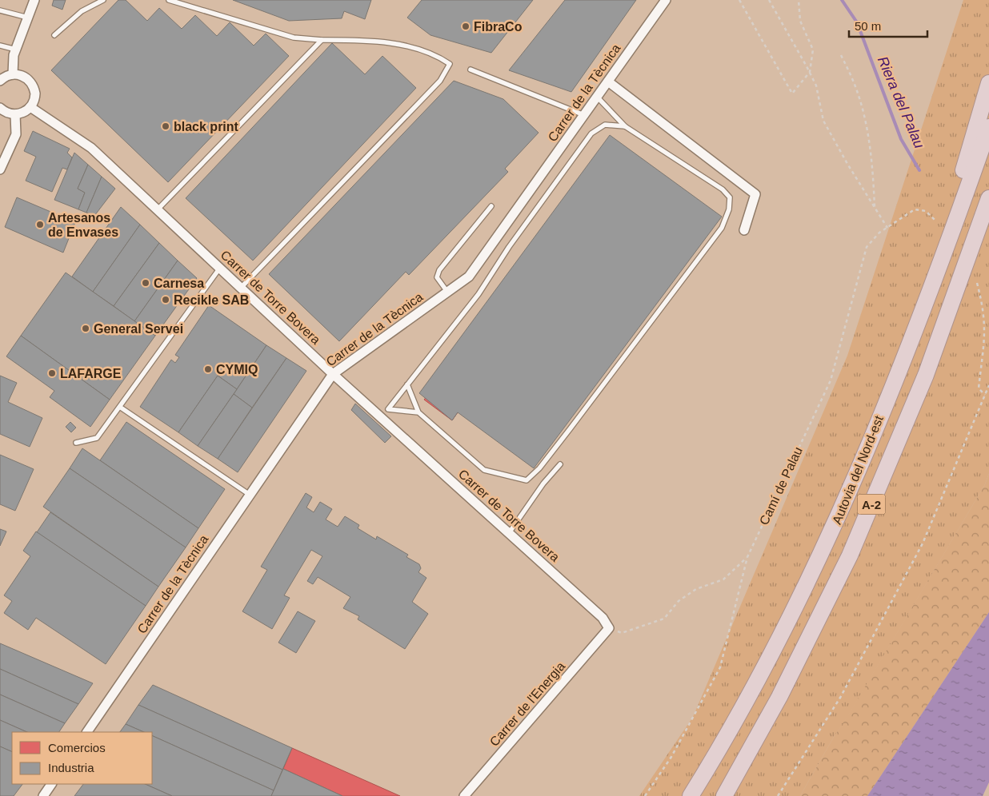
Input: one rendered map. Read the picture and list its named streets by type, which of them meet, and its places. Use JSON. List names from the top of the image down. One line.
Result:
{"streets":{"highway":["Autovia del Nord-est","A-2"],"street":["Carrer de la Tècnica","Carrer de Torre Bovera","Carrer de l'Energia"],"path":["Camí de Palau"]},"crossings":[["Carrer de la Tècnica","Carrer de Torre Bovera"],["Carrer de Torre Bovera","Carrer de l'Energia"]],"water":["Riera del Palau"],"places":["FibraCo","black print","Artesanos de Envases","Carnesa","Recikle SAB","General Servei","CYMIQ","LAFARGE"],"legend":["Comercios","Industria"],"scale_bar":"50 m"}
